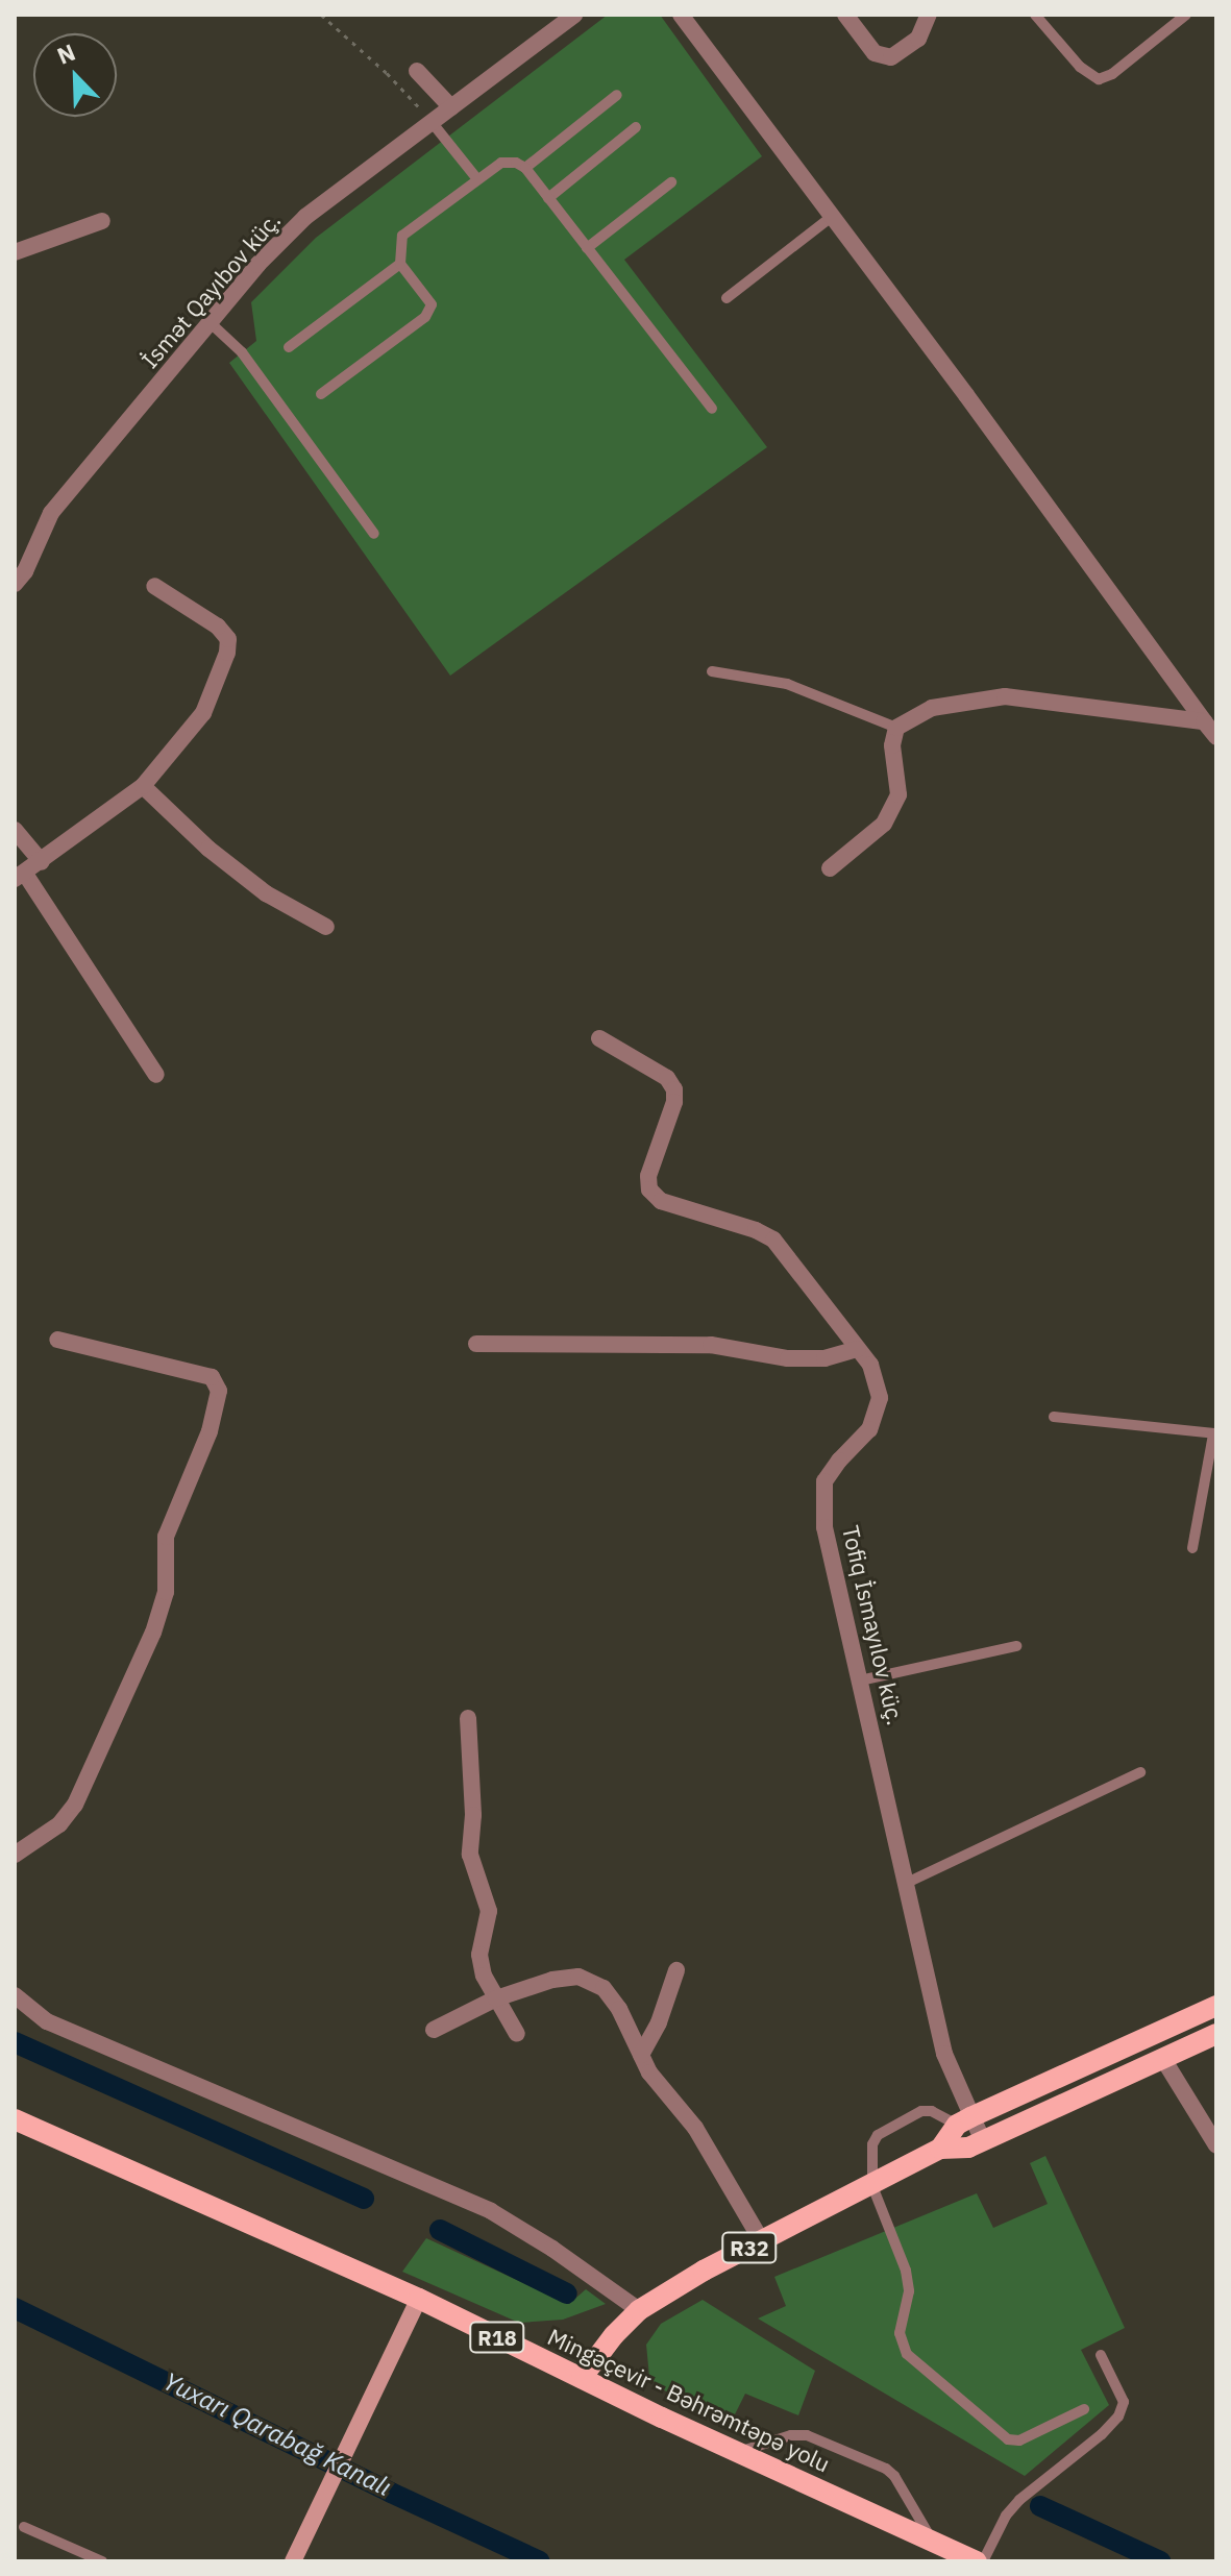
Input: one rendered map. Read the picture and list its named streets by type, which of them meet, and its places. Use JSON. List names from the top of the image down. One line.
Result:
{"streets":{"main road":["R32","R18","Mingəçevir - Bəhrəmtəpə yolu"],"street":["İsmət Qayıbov küç.","Tofiq İsmayılov küç."]},"crossings":[["Tofiq İsmayılov küç.","R32"],["R32","Mingəçevir - Bəhrəmtəpə yolu"]],"water":["Yuxarı Qarabağ Kanalı"],"north":"top left"}
